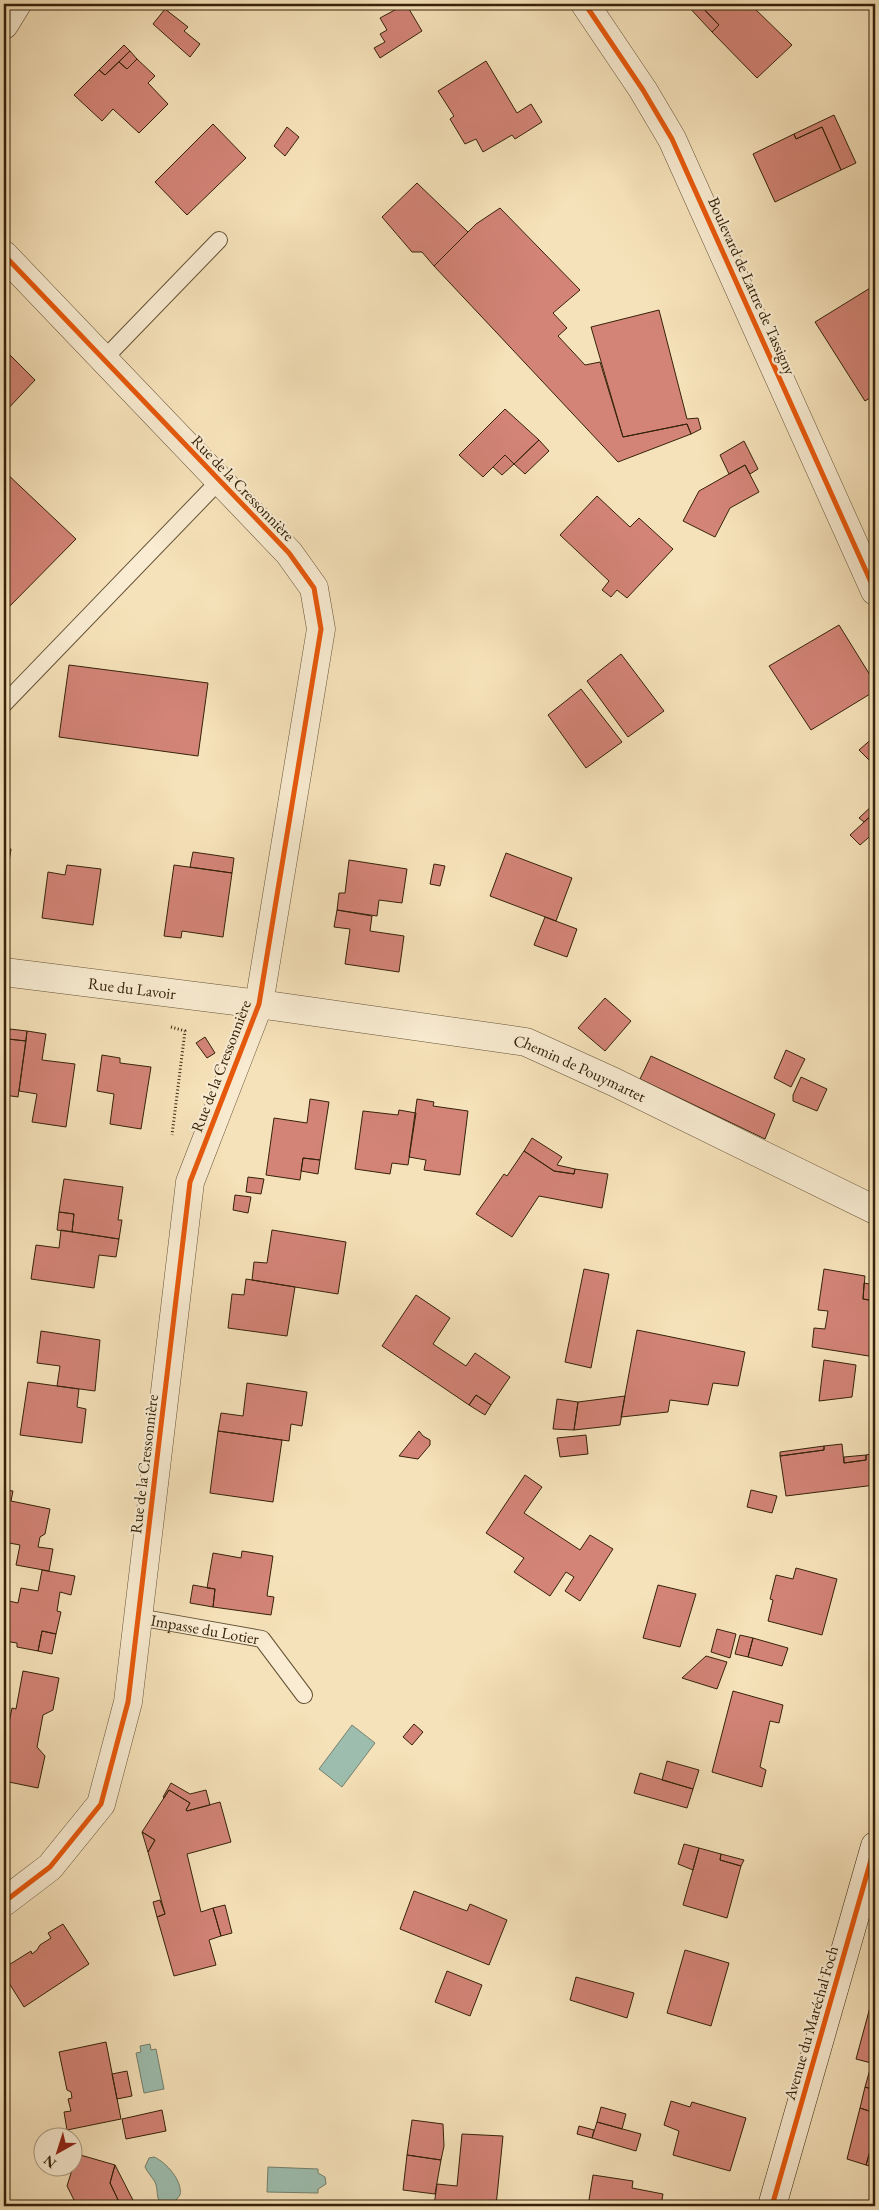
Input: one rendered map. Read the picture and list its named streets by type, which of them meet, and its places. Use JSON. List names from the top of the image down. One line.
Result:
{"streets":{"street":["Boulevard de Lattre de Tassigny","Rue de la Cressonnière","Rue du Lavoir","Chemin de Pouymartet","Avenue du Maréchal Foch"],"lane":["Impasse du Lotier"]},"crossings":[["Rue de la Cressonnière","Rue du Lavoir"],["Rue de la Cressonnière","Chemin de Pouymartet"],["Rue de la Cressonnière","Impasse du Lotier"],["Rue du Lavoir","Chemin de Pouymartet"]],"north":"bottom left"}
